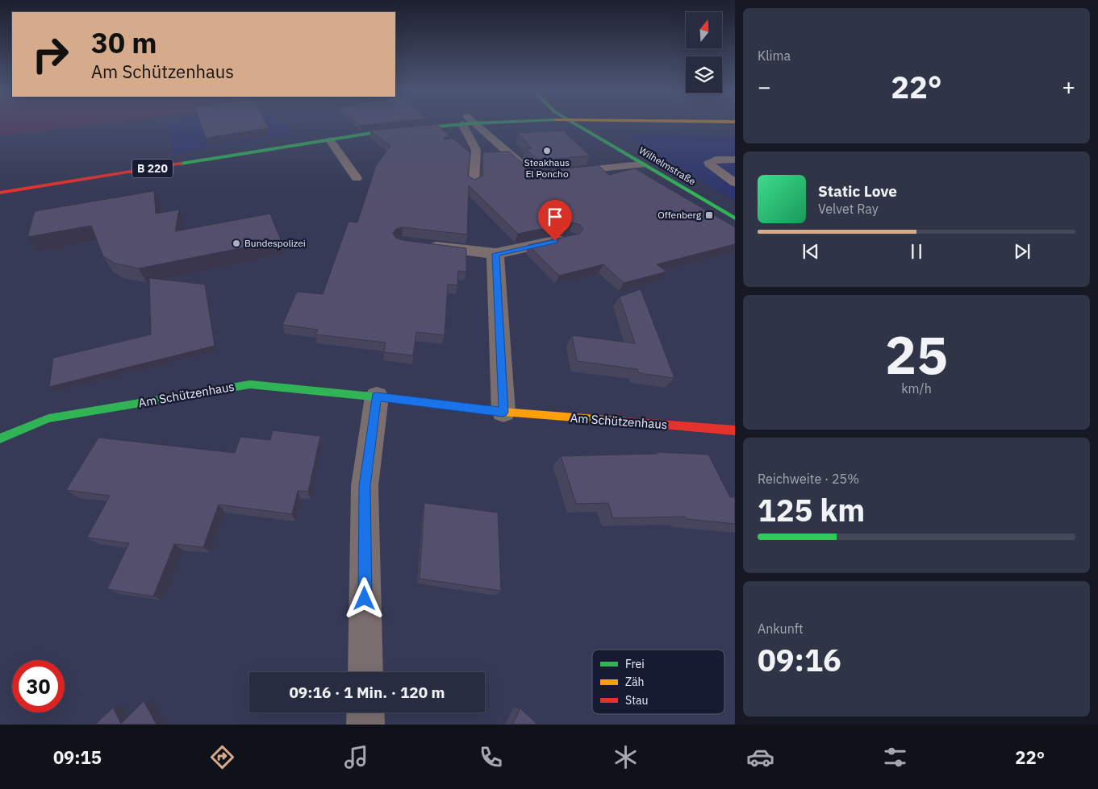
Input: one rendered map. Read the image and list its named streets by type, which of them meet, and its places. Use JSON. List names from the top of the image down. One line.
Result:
{"streets":{"main road":["Wilhelmstraße","B 220","Am Schützenhaus"]},"places":{"other":["Steakhaus El Poncho","Bundespolizei"],"transit":["Offenberg"]},"legend":["Frei","Zäh","Stau"],"north":"top","page":{"tile":["Klima",["25","km/h"],["Reichweite · 25%","125 km"],["Ankunft","09:16"]],"turn":["30 m","Am Schützenhaus"],"heat":["−","22°","+"],"song":["Static Love","Velvet Ray"],"limit":"30","trip":"09:16 · 1 Min. · 120 m","tabs":["09:15","22°"]}}
